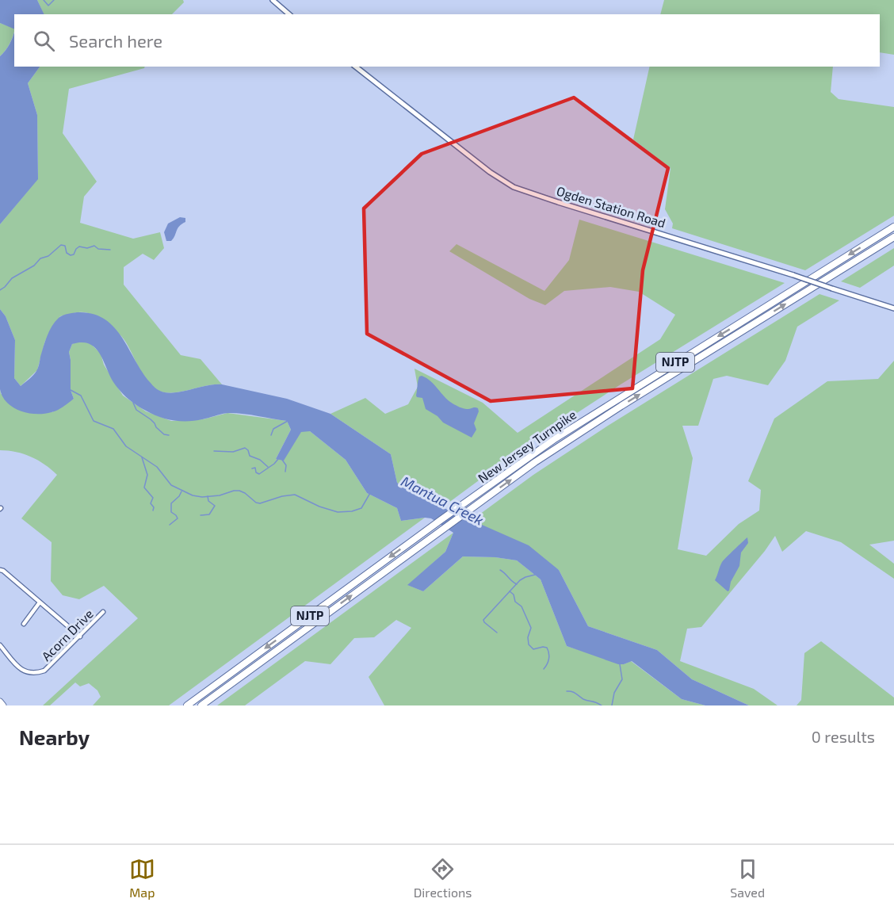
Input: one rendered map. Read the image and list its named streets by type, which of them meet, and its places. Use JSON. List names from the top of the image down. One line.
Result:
{"streets":{"highway":["NJTP","New Jersey Turnpike"],"street":["Ogden Station Road","Acorn Drive"]},"water":["Mantua Creek"],"page":{"search":"Search here","heading":["Nearby","0 results"],"nav":["Map","Directions","Saved"]}}
